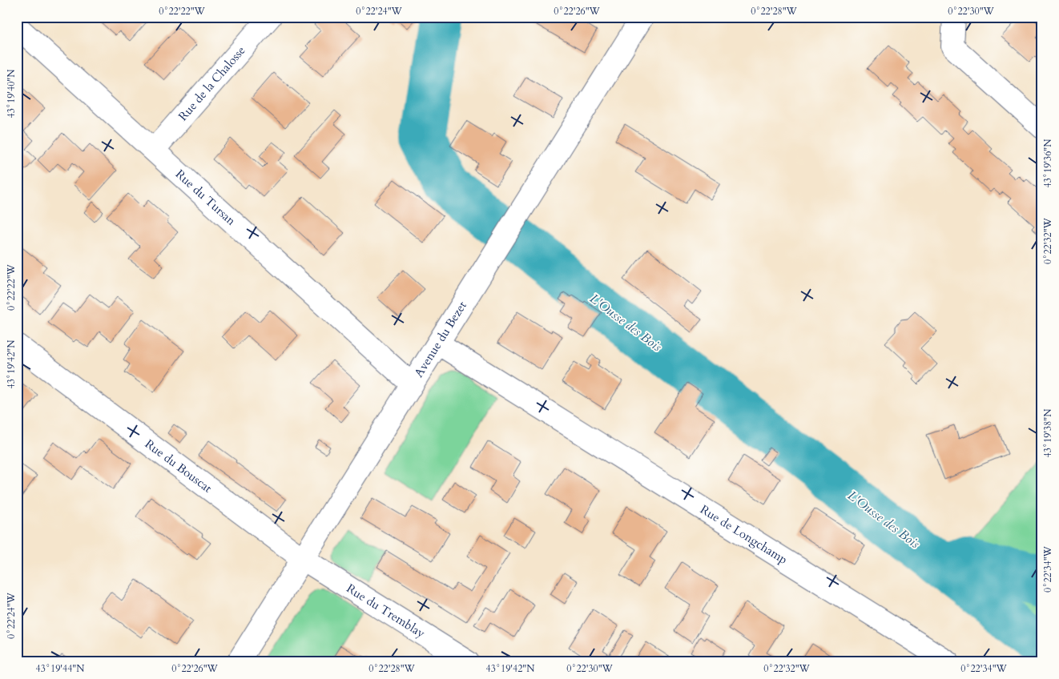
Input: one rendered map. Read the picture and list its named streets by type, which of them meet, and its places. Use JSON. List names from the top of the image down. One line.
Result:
{"streets":{"street":["Rue de la Chalosse","Rue du Tursan","Avenue du Bezet","Rue du Bouscat","Rue de Longchamp","Rue du Tremblay"]},"crossings":[["Rue de la Chalosse","Rue du Tursan"],["Rue du Tursan","Avenue du Bezet"],["Avenue du Bezet","Rue du Bouscat"],["Avenue du Bezet","Rue de Longchamp"],["Avenue du Bezet","Rue du Tremblay"],["Rue du Bouscat","Rue du Tremblay"]],"water":["L'Ousse des Bois"],"coordinates":["0°22'22\"W","0°22'24\"W","0°22'26\"W","0°22'28\"W","0°22'30\"W","43°19'40\"N","43°19'36\"N","0°22'32\"W","43°19'42\"N","43°19'38\"N","0°22'34\"W","43°19'44\"N"]}
